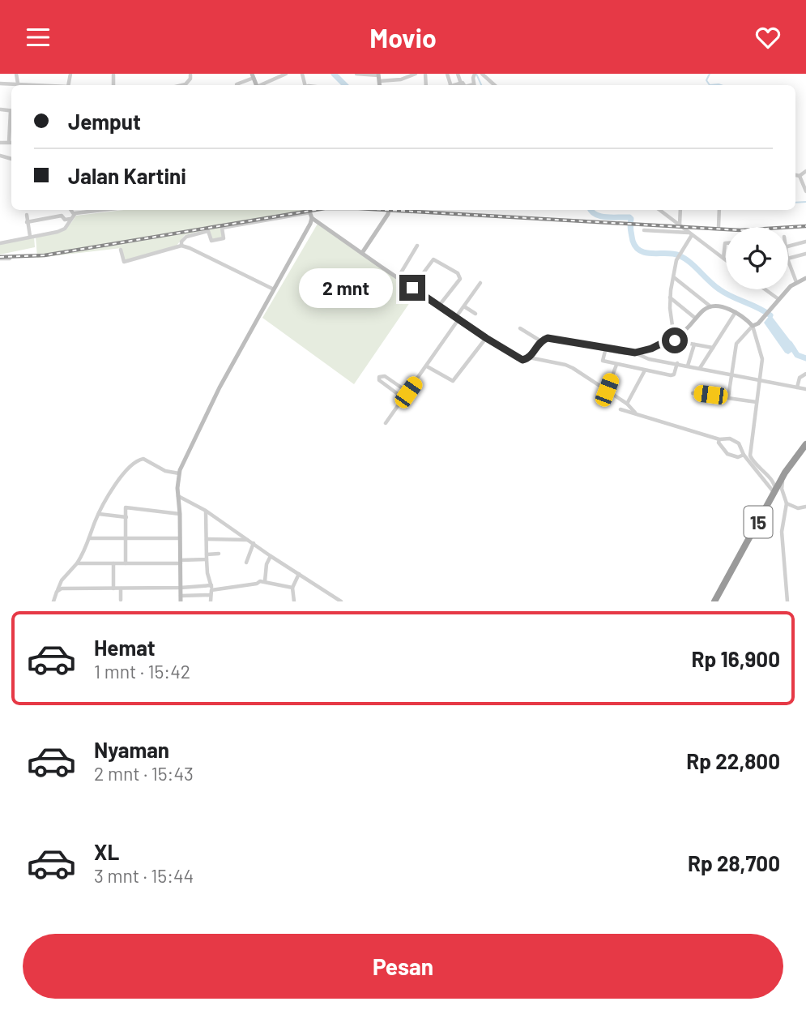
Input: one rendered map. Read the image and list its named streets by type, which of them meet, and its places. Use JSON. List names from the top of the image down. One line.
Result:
{"streets":{"highway":["15"]},"page":{"header":"Movio","banner":["Jemput","Jalan Kartini"],"bubble":"2 mnt","list":[{"name":"Hemat","note":"1 mnt · 15:42","value":"Rp 16,900"},{"name":"Nyaman","note":"2 mnt · 15:43","value":"Rp 22,800"},{"name":"XL","note":"3 mnt · 15:44","value":"Rp 28,700"}],"buttons":"Pesan"}}
